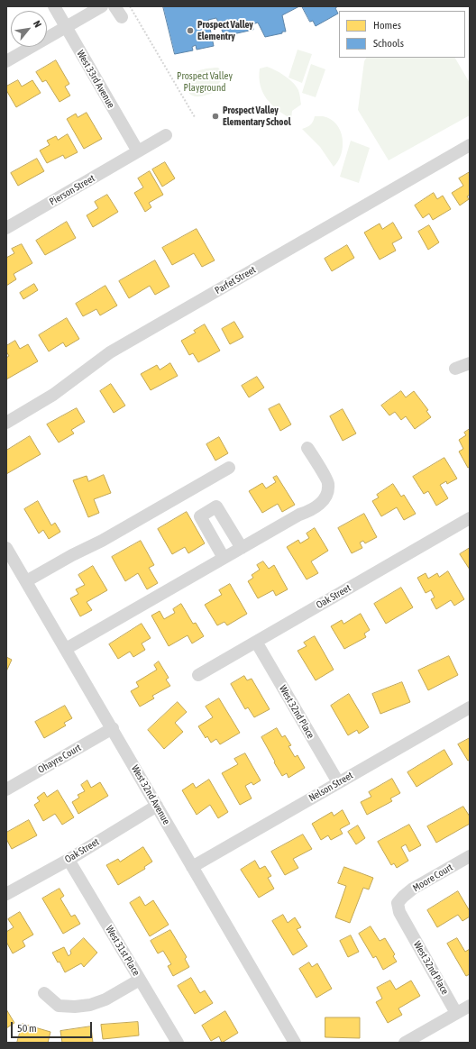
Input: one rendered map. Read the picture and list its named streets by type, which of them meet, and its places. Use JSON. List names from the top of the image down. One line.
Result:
{"streets":{"street":["West 33rd Avenue","Pierson Street","Parfet Street","Oak Street","West 32nd Place","Ohayre Court","Nelson Street","West 32nd Avenue","Moore Court","West 31st Place"]},"crossings":[["West 33rd Avenue","Pierson Street"],["Oak Street","West 32nd Place"],["Oak Street","West 32nd Avenue"],["Oak Street","West 31st Place"],["West 32nd Place","Nelson Street"],["West 32nd Place","Moore Court"],["Ohayre Court","West 32nd Avenue"],["Nelson Street","West 32nd Avenue"]],"parks":["Prospect Valley Playground"],"places":["Prospect Valley Elementry","Prospect Valley Elementary School"],"legend":["Homes","Schools"],"scale_bar":"50 m","north":"top right"}
